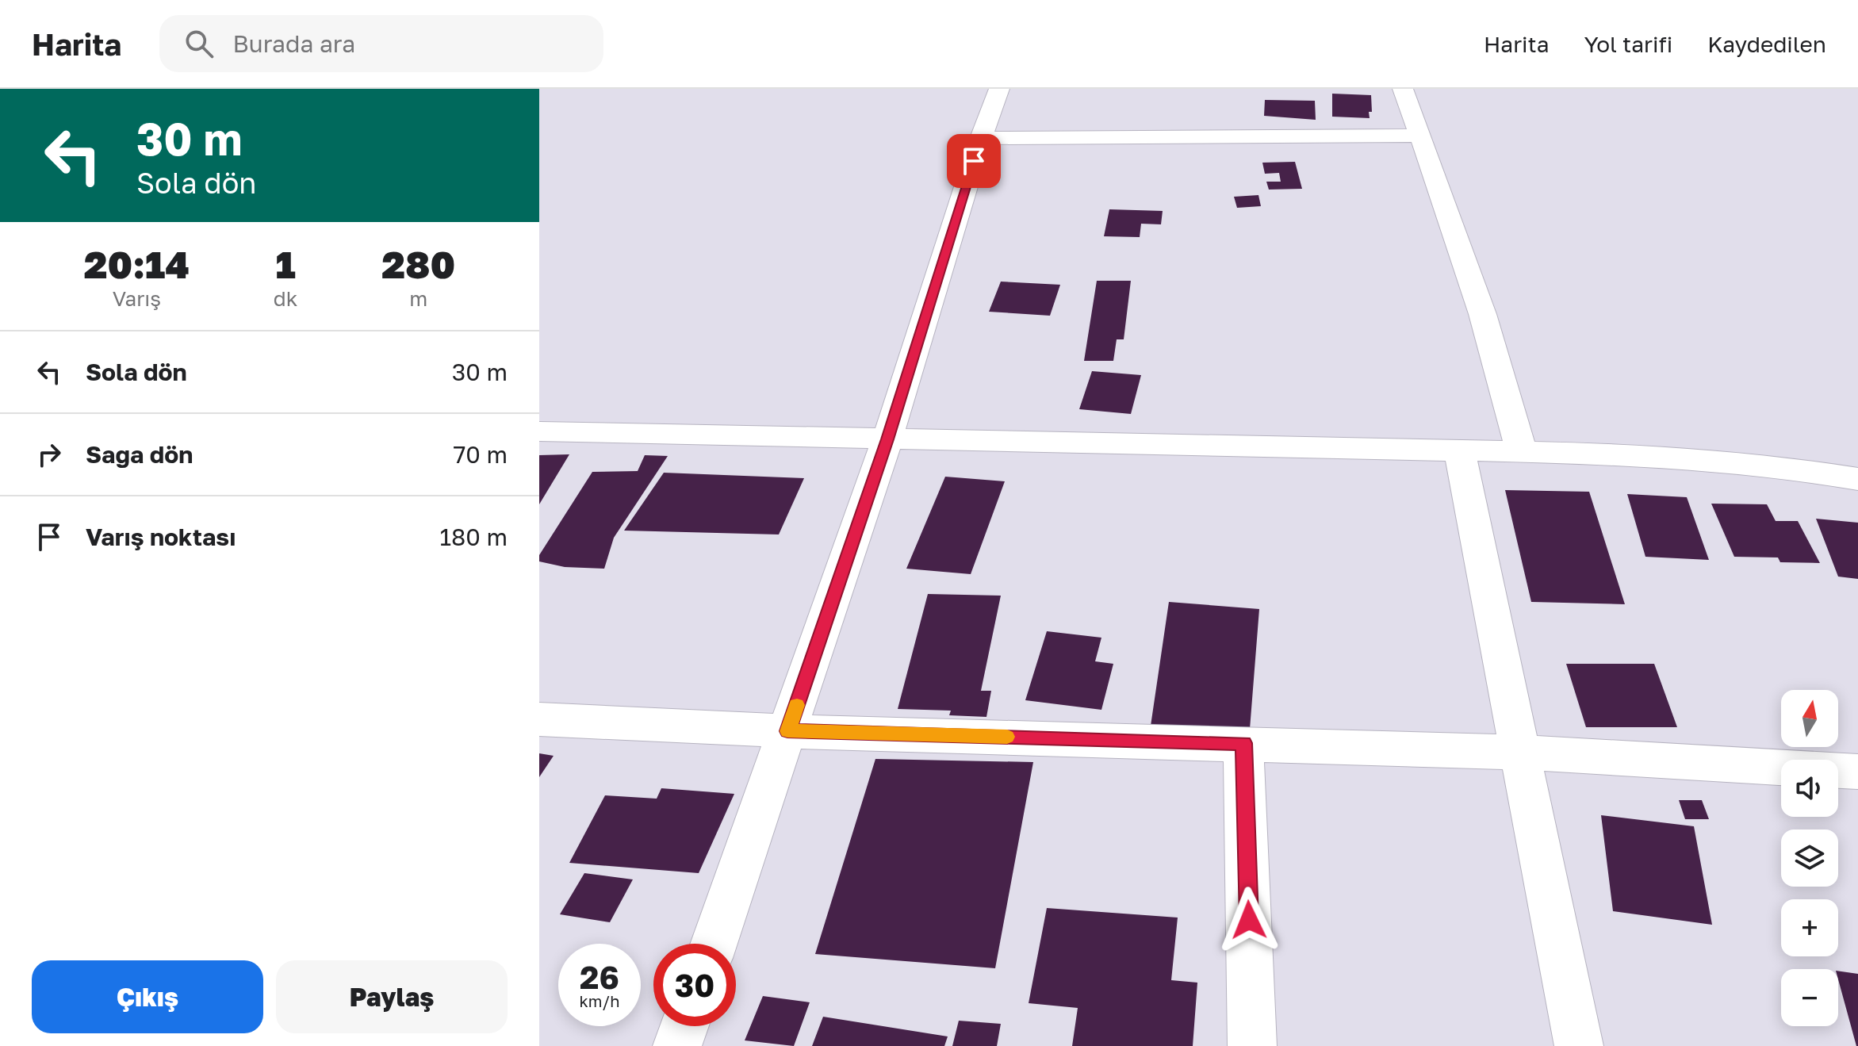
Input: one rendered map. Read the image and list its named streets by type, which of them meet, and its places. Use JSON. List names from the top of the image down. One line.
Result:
{"north":"top","page":{"header":"Harita","search":"Burada ara","nav":["Harita","Yol tarifi","Kaydedilen"],"turn":["30 m","Sola dön"],"eta":["20:14","Varış","1","dk","280","m"],"list":[{"name":"Sola dön","value":"30 m"},{"name":"Sağa dön","value":"70 m"},{"name":"Varış noktası","value":"180 m"}],"map_buttons":["+","−"],"speed":"26 km/h","limit":"30","buttons":["Çıkış","Paylaş"]}}
